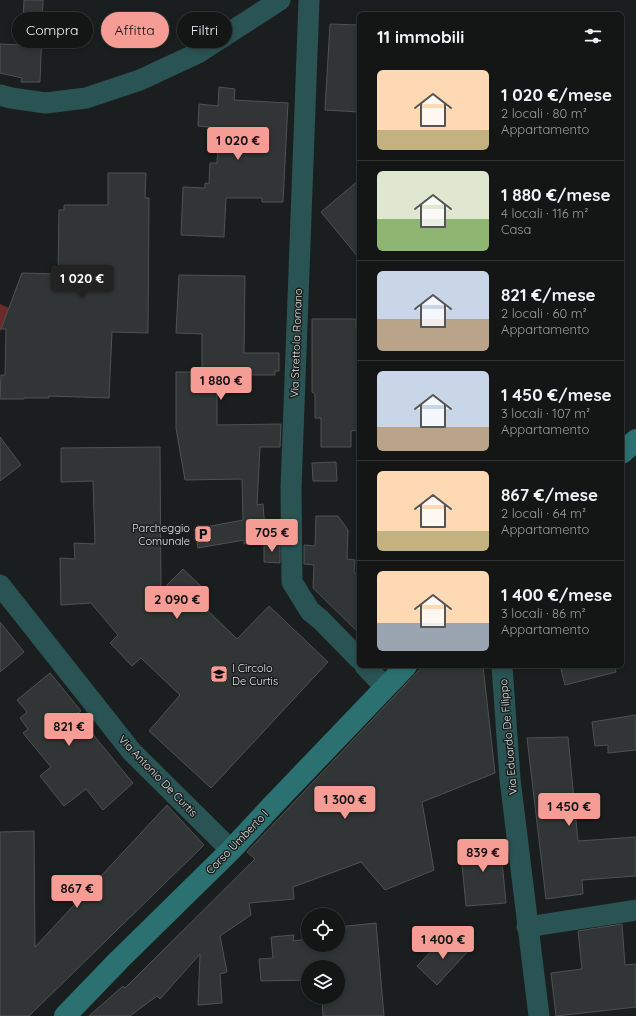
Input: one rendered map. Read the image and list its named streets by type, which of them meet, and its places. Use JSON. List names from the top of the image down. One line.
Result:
{"streets":{"main road":["Corso Umberto I"],"street":["Via Strettola Romano","Via Eduardo De Filippo","Via Antonio De Curtis"]},"crossings":[["Via Antonio De Curtis","Corso Umberto I"]],"places":{"parking":["Parcheggio Comunale"],"school or university":["I Circolo De Curtis"]},"page":{"chip":["Compra","Affitta","Filtri"],"heading":"11 immobili","list":[{"name":"1 020 €/mese","note":"2 locali · 80 m² · Appartamento"},{"name":"1 880 €/mese","note":"4 locali · 116 m² · Casa"},{"name":"821 €/mese","note":"2 locali · 60 m² · Appartamento"},{"name":"1 450 €/mese","note":"3 locali · 107 m² · Appartamento"},{"name":"867 €/mese","note":"2 locali · 64 m² · Appartamento"},{"name":"1 400 €/mese","note":"3 locali · 86 m² · Appartamento"}],"price":["1 020 €","1 020 €","1 880 €","705 €","2 090 €","821 €","1 300 €","1 450 €","839 €","867 €","1 400 €"]}}
